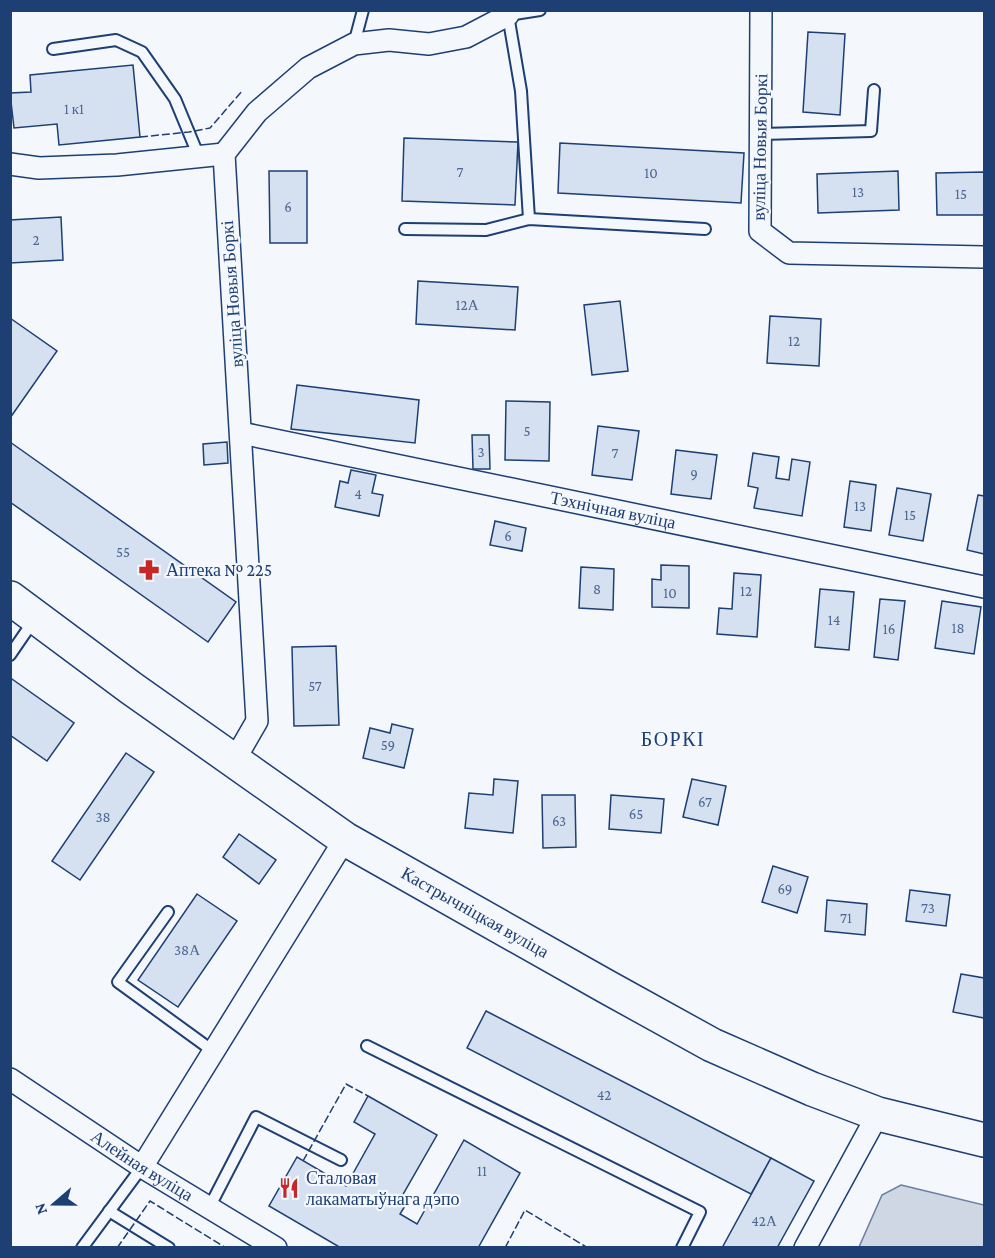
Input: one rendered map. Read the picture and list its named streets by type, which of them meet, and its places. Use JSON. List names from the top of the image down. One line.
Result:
{"streets":{"main road":["Кастрычніцкая вуліца"],"street":["вуліца Новыя Боркі","Тэхнічная вуліца","Алейная вуліца"]},"crossings":[["вуліца Новыя Боркі","Тэхнічная вуліца"],["вуліца Новыя Боркі","Кастрычніцкая вуліца"]],"districts":["БОРКІ"],"places":{"pharmacy":["Аптека № 225"],"restaurant":["Сталовая лакаматыўнага дэпо"]},"house_numbers":["1 к1","7","10","13","15","6","2","12А","12","5","3","7","9","4","13","15","6","55","8","12","10","14","18","16","57","59","67","65","38","63","69","73","71","38А","42","11","42А"],"north":"left"}
